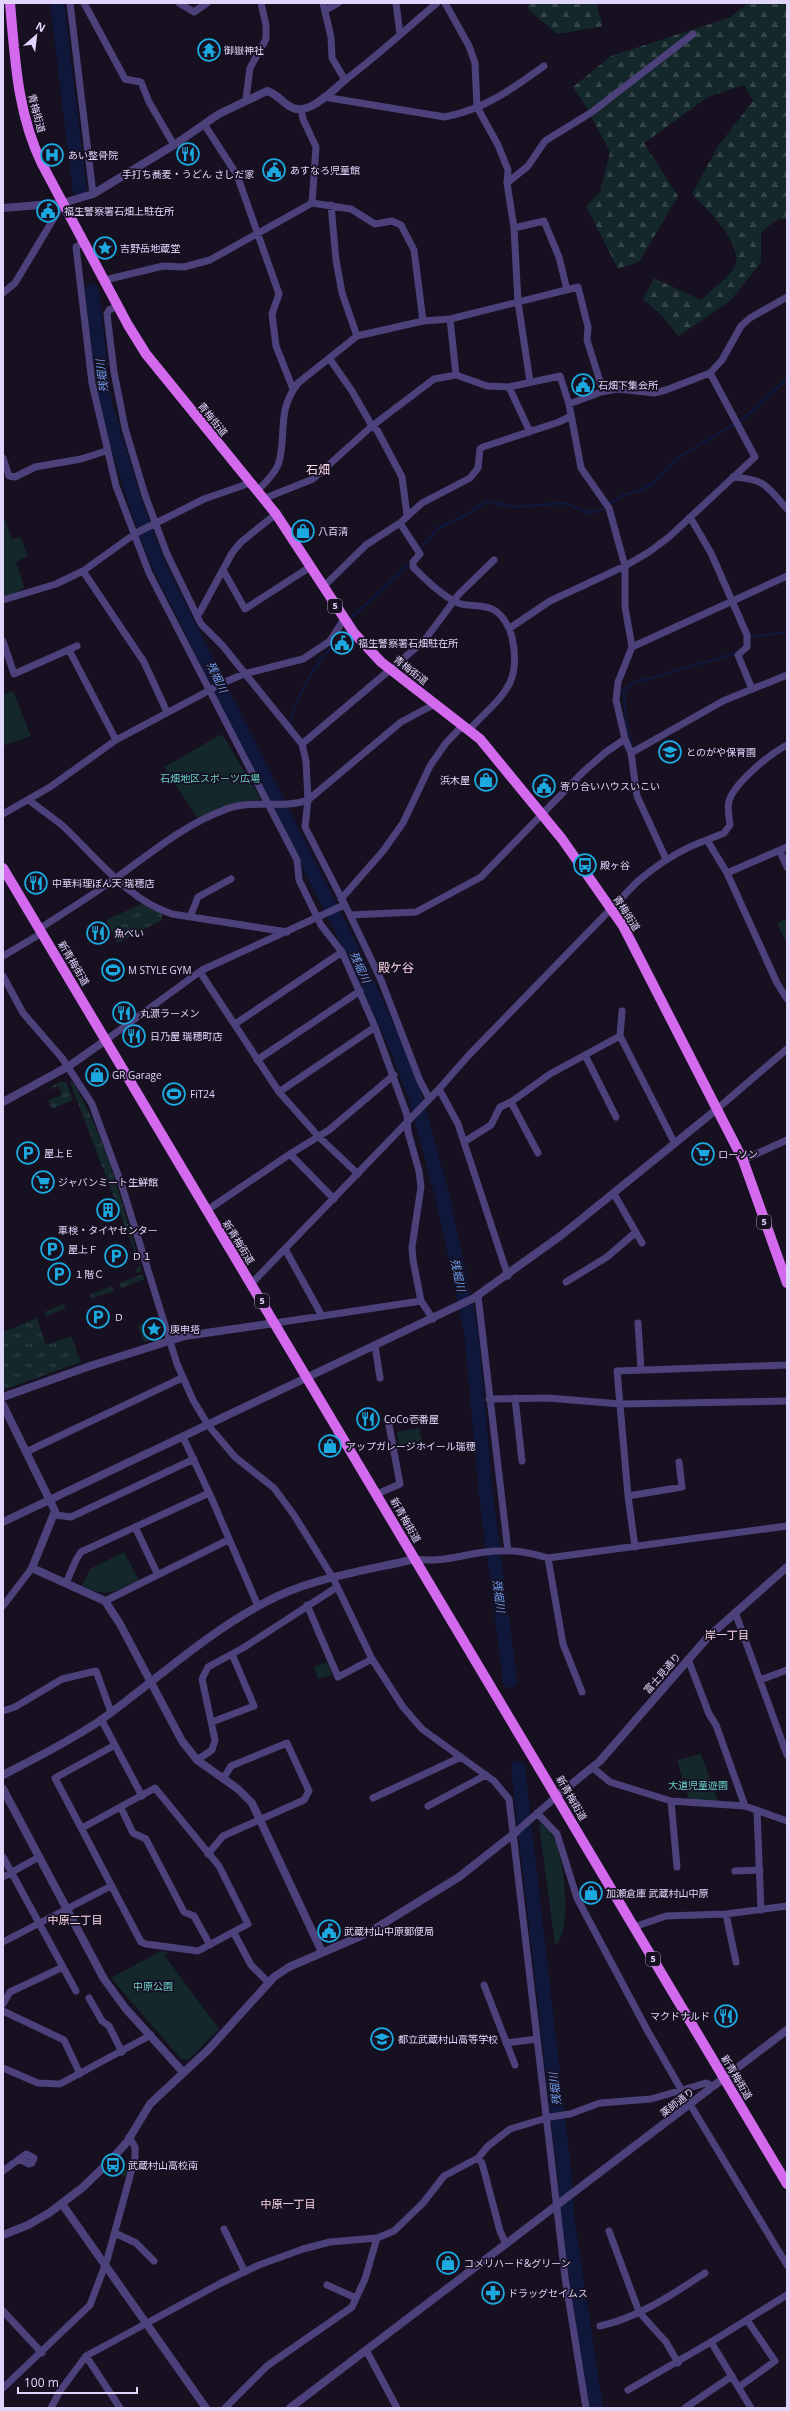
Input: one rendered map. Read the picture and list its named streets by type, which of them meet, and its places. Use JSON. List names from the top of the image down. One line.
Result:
{"streets":{"main road":["青梅街道","5","新青梅街道"],"street":["富士見通り","薬師通り"]},"crossings":[["新青梅街道","富士見通り"],["新青梅街道","薬師通り"]],"districts":["石畑","殿ケ谷","岸一丁目","中原二丁目","中原一丁目"],"water":["残堀川"],"parks":["石畑地区スポーツ広場","大道児童遊園","中原公園"],"places":{"temple":["御嶽神社"],"restaurant":["手打ち蕎麦・うどん さしだ家","中華料理ぼん天 瑞穂店","魚べい","丸源ラーメン","日乃屋 瑞穂町店","CoCo壱番屋","マクドナルド"],"hospital":["あい整骨院"],"public building":["あすなろ児童館","福生警察署石畑上駐在所","石畑下集会所","福生警察署石畑駐在所","寄り合いハウスいこい","武蔵村山中原郵便局"],"place":["吉野岳地蔵堂","庚申塔"],"shop":["八百清","浜木屋","GR Garage","アップガレージホイール瑞穂","加瀬倉庫 武蔵村山中原","コメリハード&グリーン"],"school or university":["とのがや保育園","都立武蔵村山高等学校"],"bus stop":["殿ヶ谷","武蔵村山高校南"],"sports":["M STYLE GYM","FiT24"],"parking":["屋上Ｅ","屋上Ｆ","Ｄ１","１階Ｃ","Ｄ"],"supermarket":["ローソン","ジャパンミート生鮮館"],"building":["車検・タイヤセンター"],"pharmacy":["ドラッグセイムス"]},"scale_bar":"100 m","north":"top right"}
